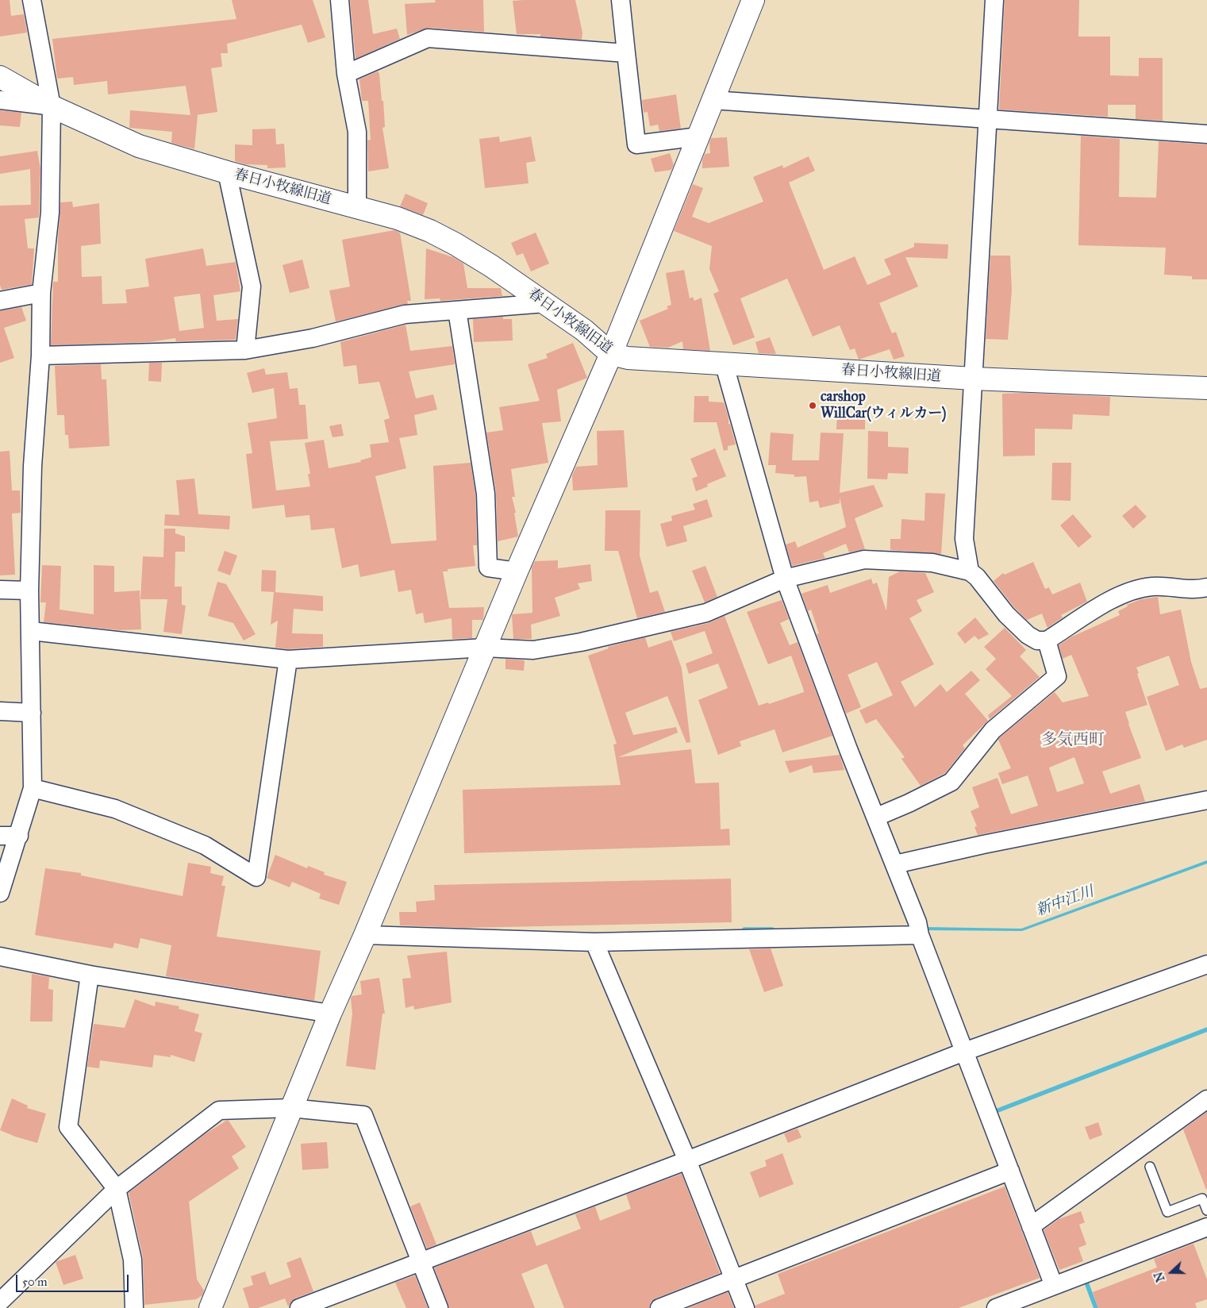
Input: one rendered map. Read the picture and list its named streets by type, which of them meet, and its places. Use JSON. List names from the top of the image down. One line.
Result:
{"streets":{"street":["春日小牧線旧道"]},"districts":["多気西町"],"water":["新中江川"],"places":["carshop WillCar(ウィルカー)"],"scale_bar":"50 m","north":"left"}
